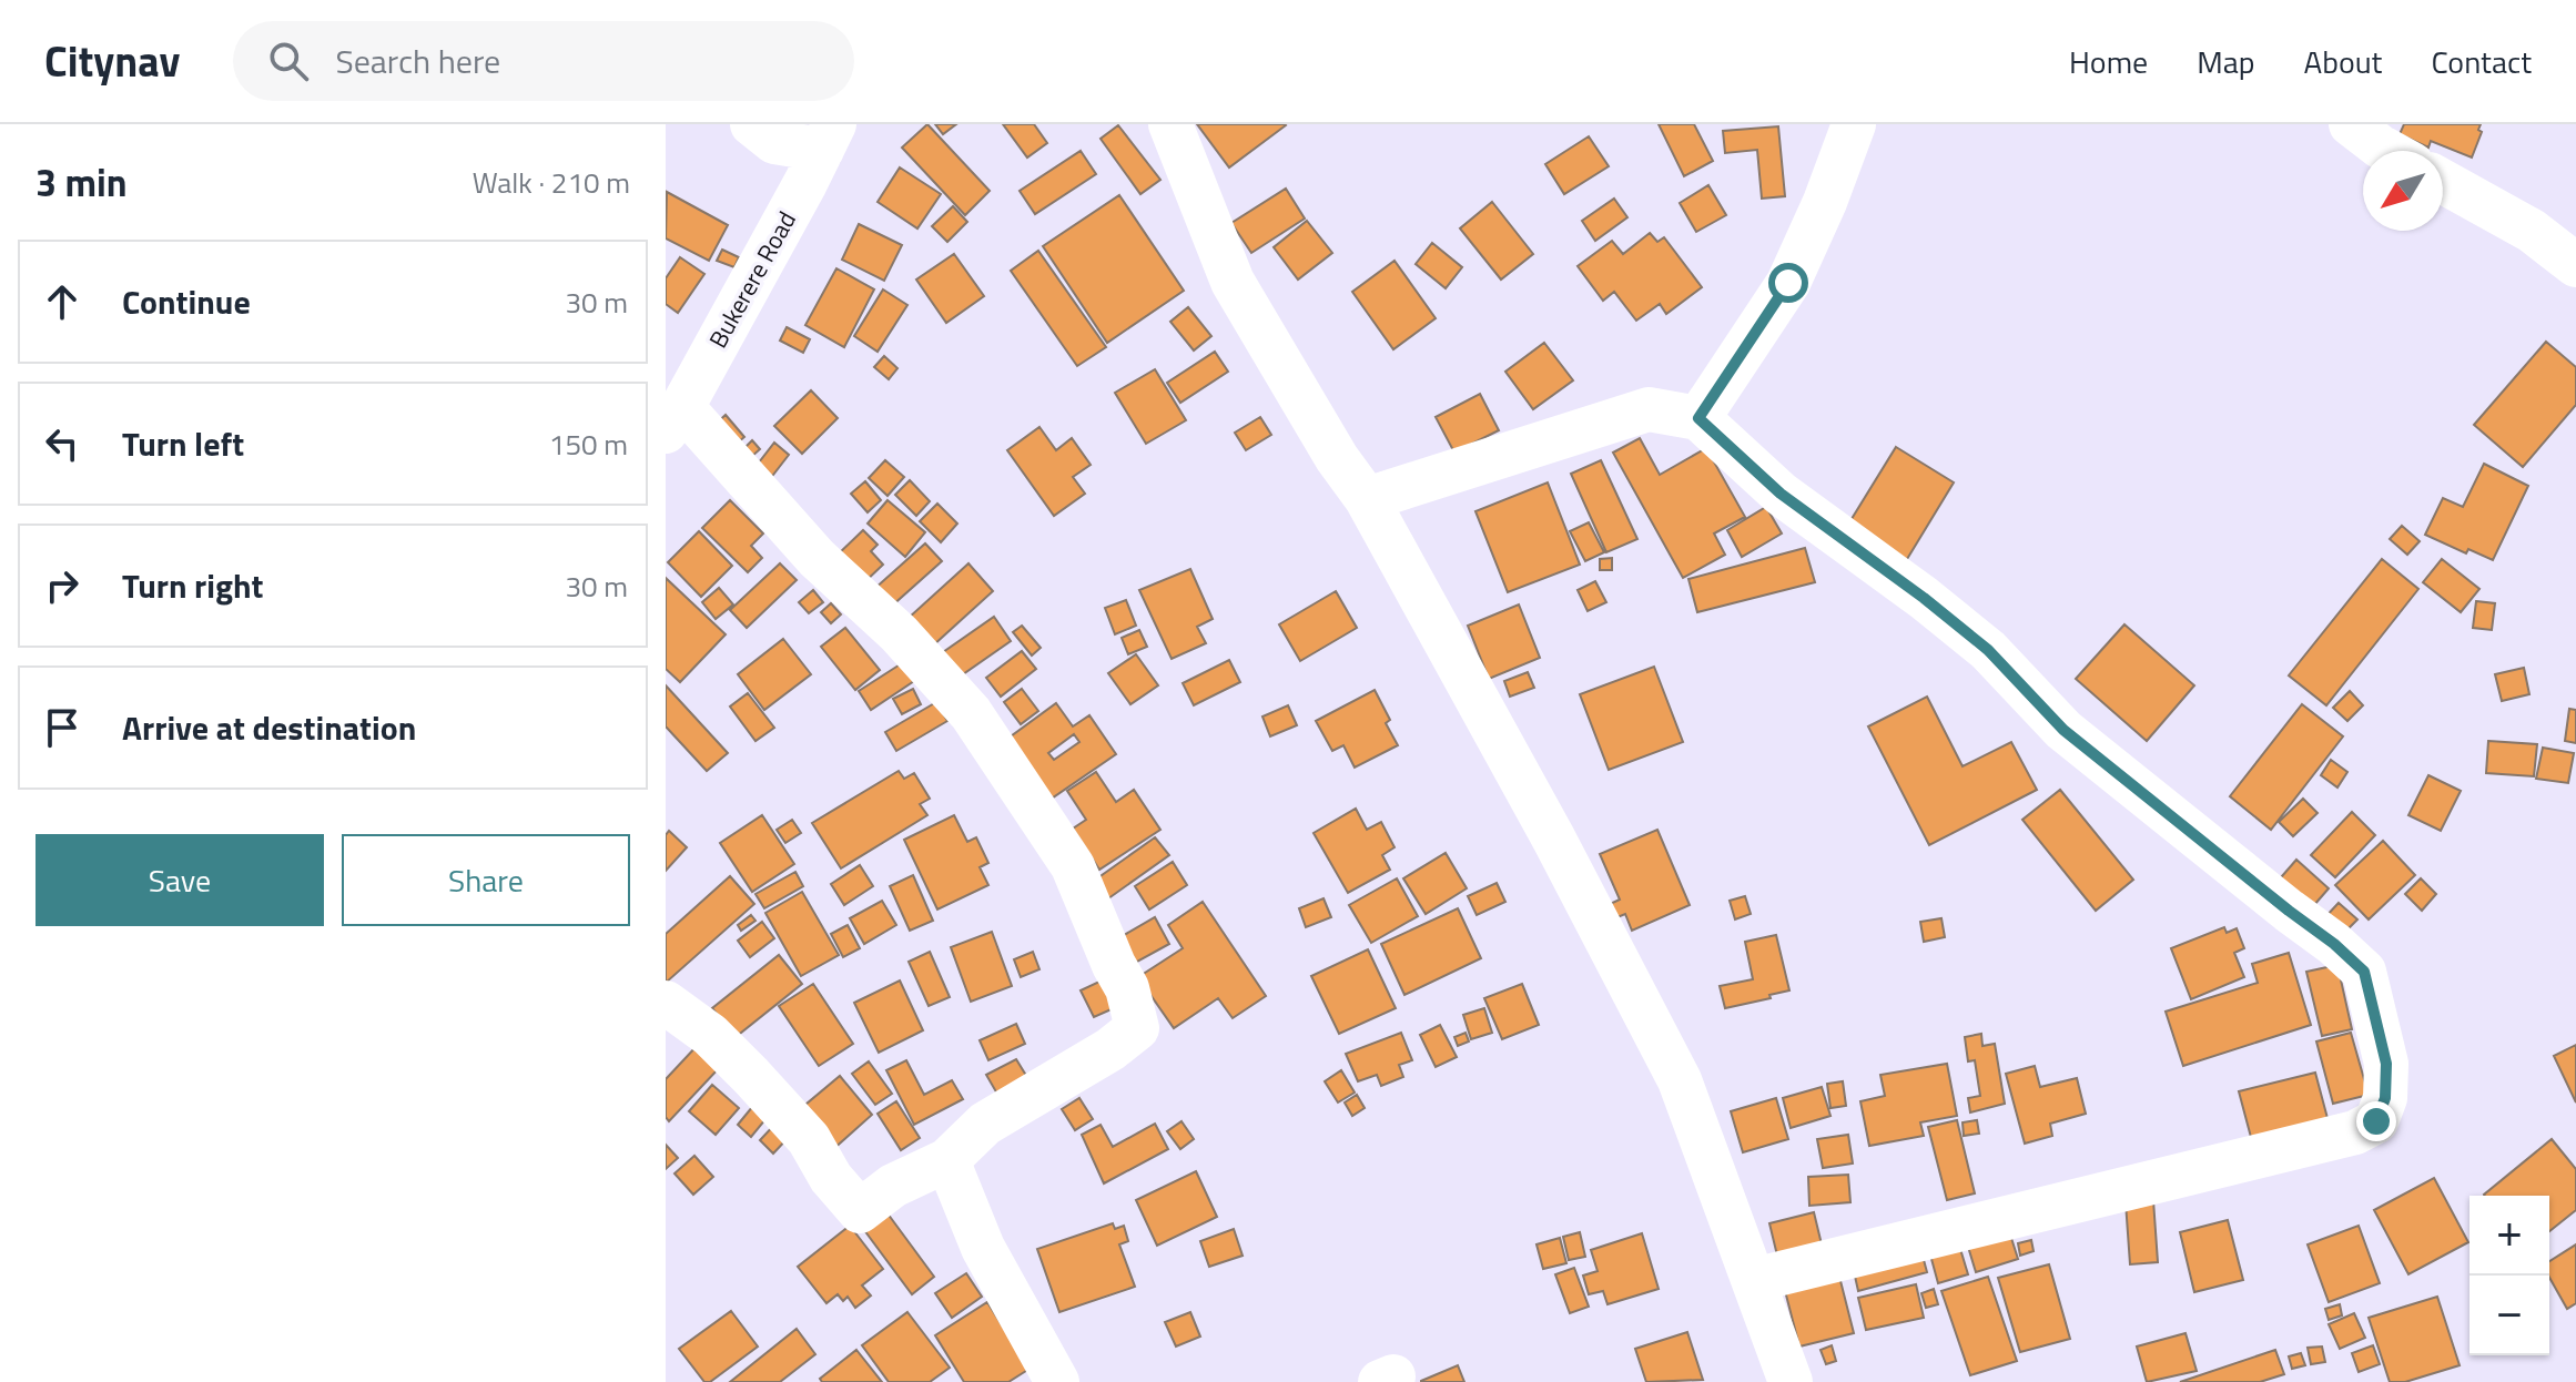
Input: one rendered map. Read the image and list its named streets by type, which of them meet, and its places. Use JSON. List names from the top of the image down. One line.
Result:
{"streets":{"street":["Bukerere Road"]},"north":"bottom left","page":{"header":"Citynav","search":"Search here","nav":["Home","Map","About","Contact"],"heading":["3 min","Walk · 210 m"],"list":[["Continue","30 m"],["Turn left","150 m"],["Turn right","30 m"],"Arrive at destination"],"buttons":["Save","Share"],"map_buttons":["+","−"]}}
